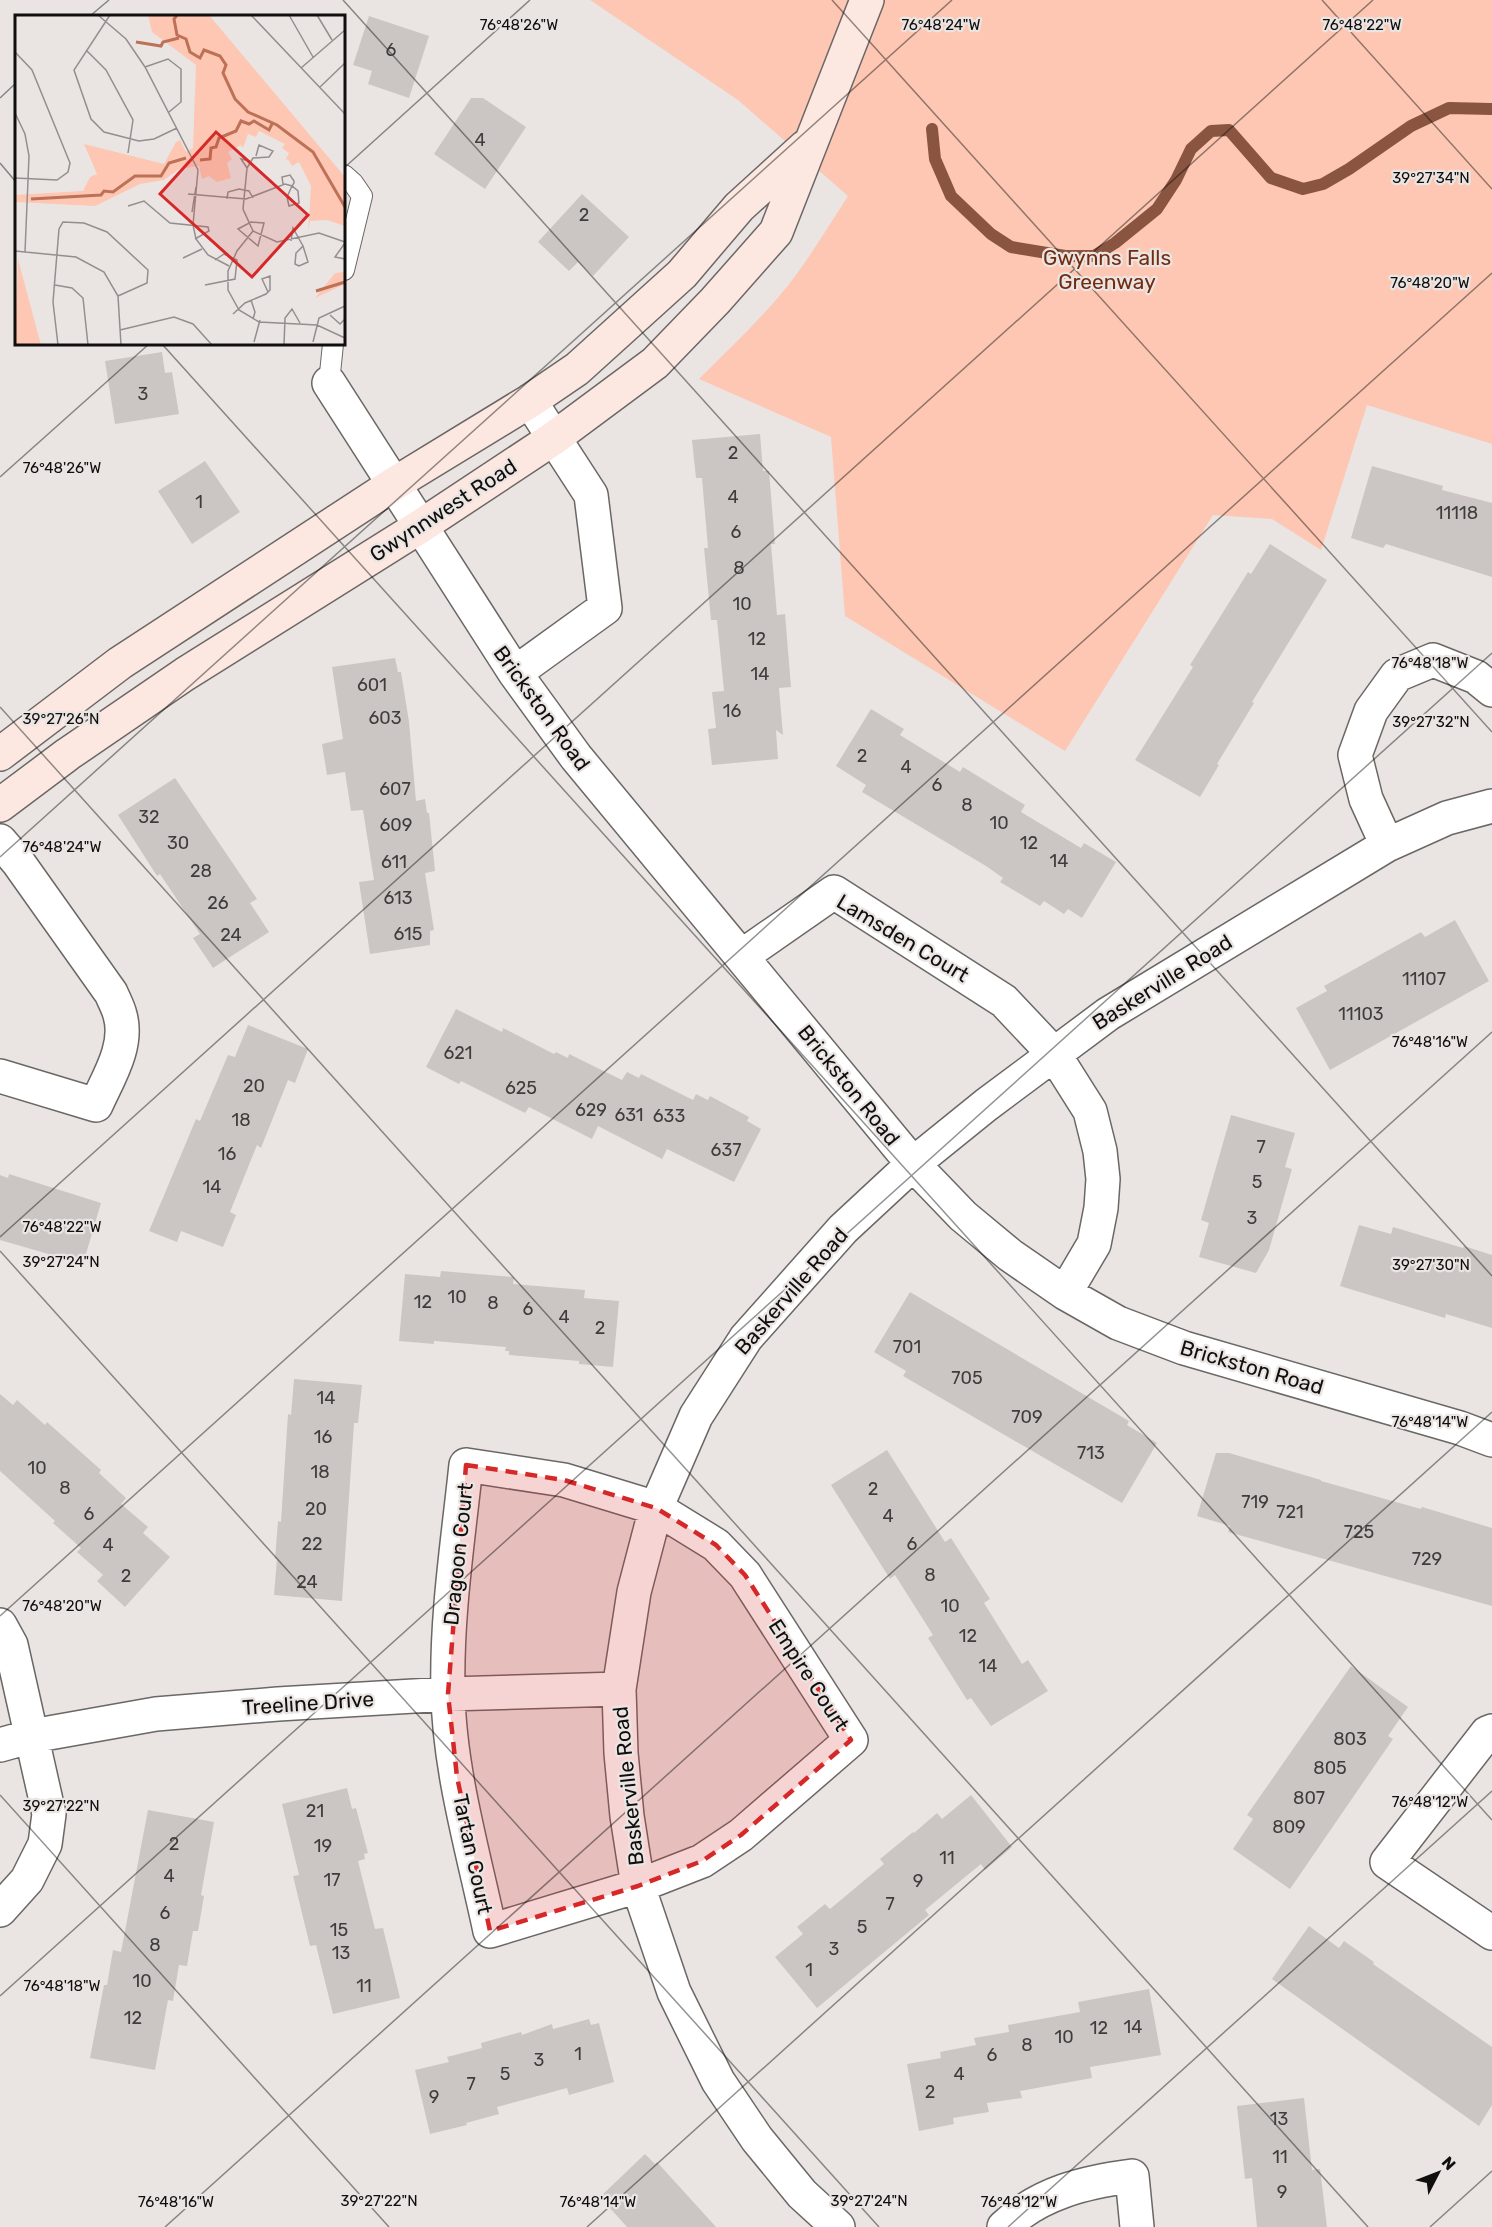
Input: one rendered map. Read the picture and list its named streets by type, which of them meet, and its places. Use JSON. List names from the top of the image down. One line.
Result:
{"streets":{"street":["Gwynnwest Road","Brickston Road","Lamsden Court","Baskerville Road","Dragoon Court","Empire Court","Treeline Drive","Tartan Court"]},"crossings":[["Gwynnwest Road","Brickston Road"],["Brickston Road","Lamsden Court"],["Brickston Road","Baskerville Road"],["Lamsden Court","Baskerville Road"],["Baskerville Road","Dragoon Court"],["Baskerville Road","Empire Court"],["Baskerville Road","Treeline Drive"],["Baskerville Road","Tartan Court"],["Dragoon Court","Empire Court"],["Dragoon Court","Treeline Drive"],["Dragoon Court","Tartan Court"],["Empire Court","Tartan Court"],["Treeline Drive","Tartan Court"]],"parks":["Gwynns Falls Greenway"],"house_numbers":["6","4","2","3","2","4","1","11118","6","8","10","12","14","601","16","603","2","4","6","607","8","32","10","609","30","12","14","611","28","613","26","615","24","11107","11103","621","20","625","629","631","633","18","7","637","16","5","14","3","10","12","8","6","4","2","701","705","14","709","16","713","10","18","8","2","719","20","721","6","4","725","22","6","4","729","8","2","24","10","12","14","803","805","807","21","809","2","19","11","4","17","9","7","6","5","15","8","3","13","1","10","11","12","14","12","10","8","1","6","3","5","4","7","2","9","13","11","9"],"north":"top right","coordinates":["76°48'26\"W","76°48'24\"W","76°48'22\"W","39°27'34\"N","76°48'20\"W","76°48'18\"W","39°27'26\"N","39°27'32\"N","76°48'16\"W","39°27'24\"N","39°27'30\"N","76°48'14\"W","76°48'12\"W","39°27'22\"N"]}
